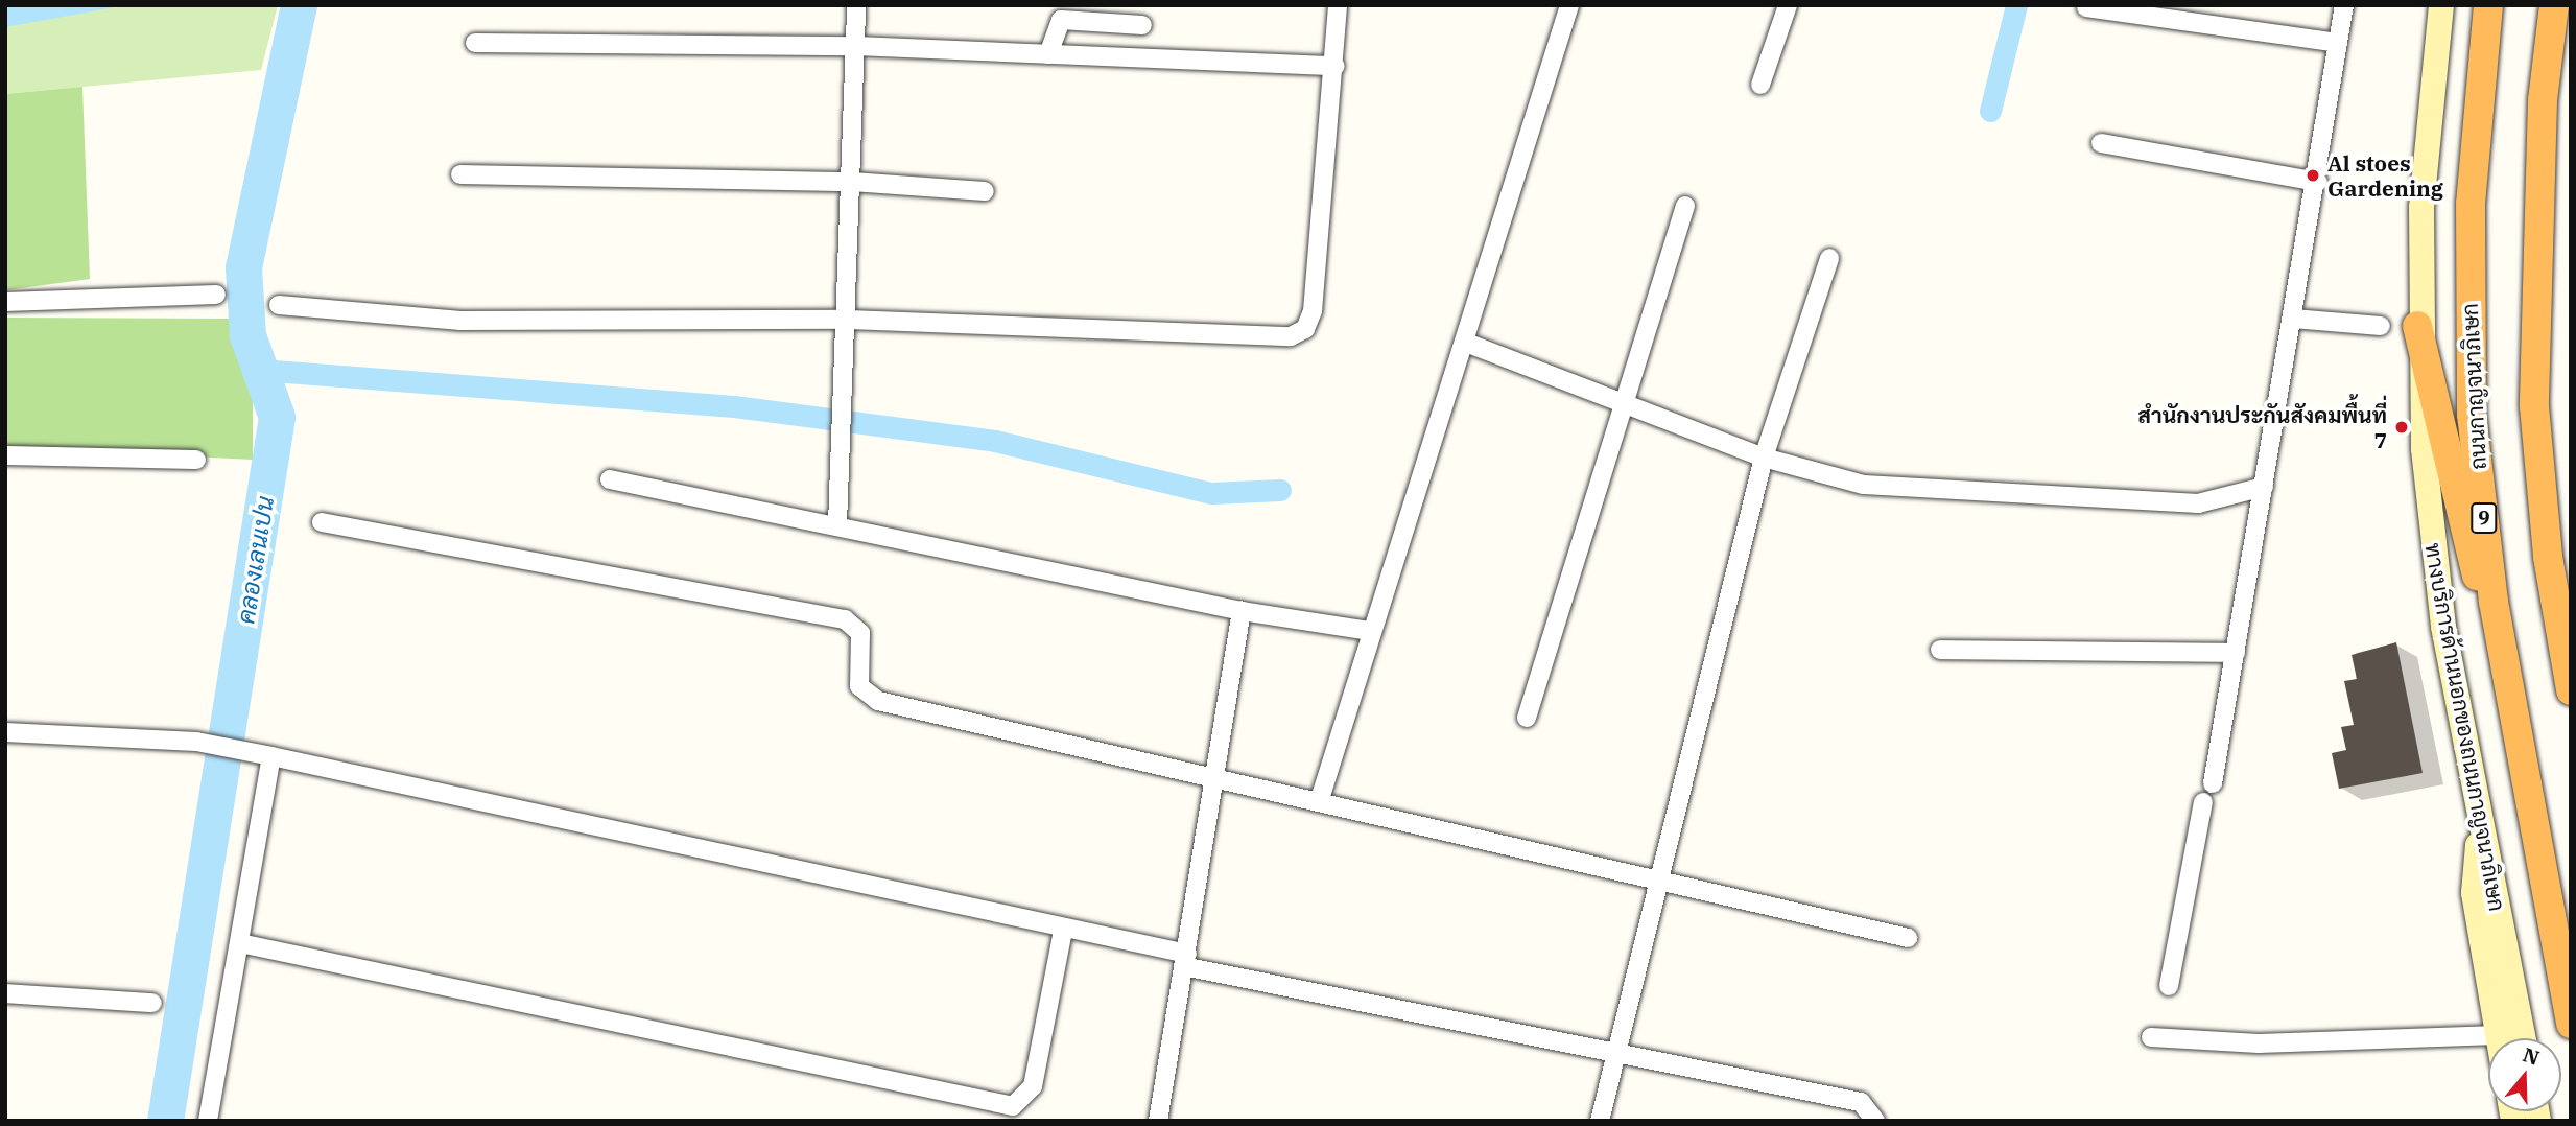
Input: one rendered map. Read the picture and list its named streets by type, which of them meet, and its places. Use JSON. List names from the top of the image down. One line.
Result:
{"streets":{"highway":["ถนนกาญจนาภิเษก","9"],"main road":["ทางบริการด้านนอกของถนนกาญจนาภิเษก"]},"water":["คลองเลนเปน"],"places":["Al stoes Gardening","สำนักงานประกันสังคมพื้นที่ 7"],"north":"top"}
